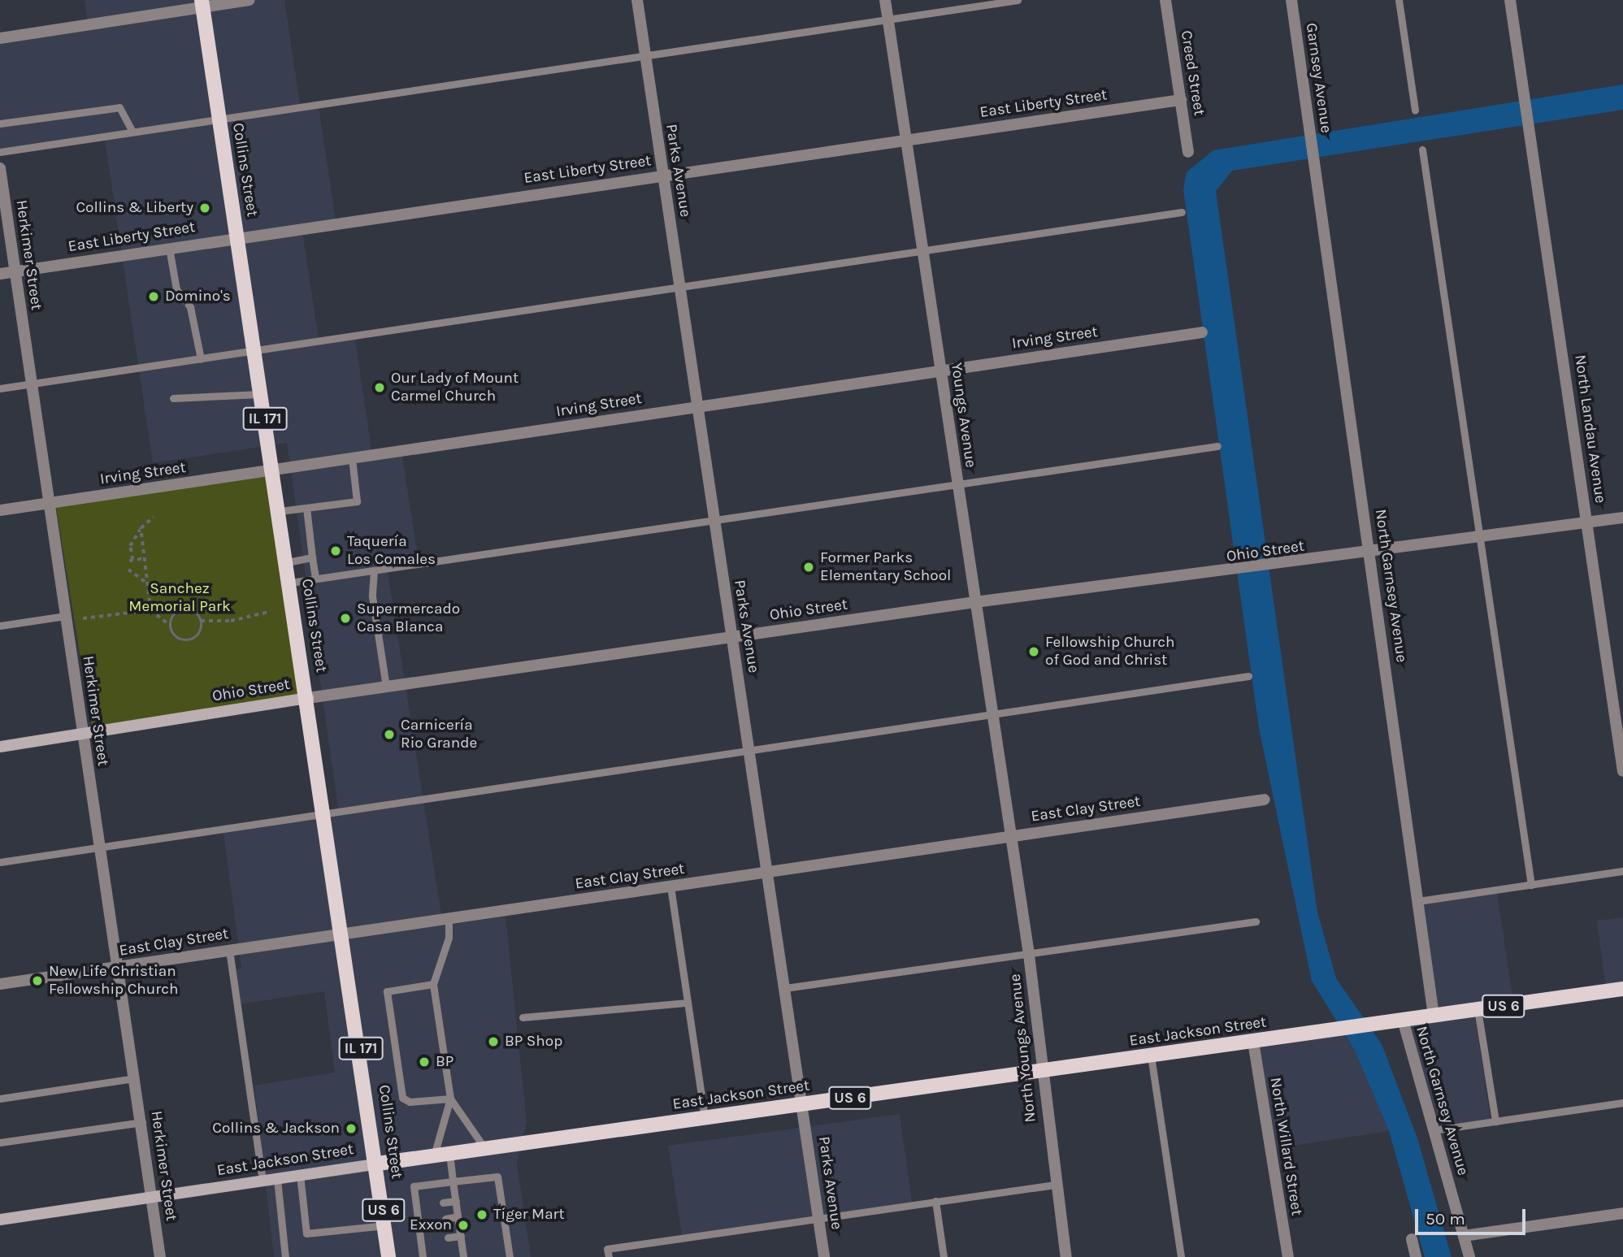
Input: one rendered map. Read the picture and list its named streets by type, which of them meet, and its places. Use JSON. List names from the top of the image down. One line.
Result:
{"streets":{"main road":["Collins Street","IL 171","US 6","East Jackson Street"],"street":["Creed Street","Garnsey Avenue","East Liberty Street","Parks Avenue","Herkimer Street","Irving Street","Youngs Avenue","North Landau Avenue","Ohio Street","North Garnsey Avenue","East Clay Street","North Youngs Avenue","North Willard Street"]},"crossings":[["Creed Street","East Liberty Street"],["Garnsey Avenue","North Garnsey Avenue"],["East Liberty Street","Collins Street"],["East Liberty Street","Parks Avenue"],["East Liberty Street","Herkimer Street"],["East Liberty Street","Youngs Avenue"],["Collins Street","Irving Street"],["Collins Street","Ohio Street"],["Collins Street","East Clay Street"],["Collins Street","East Jackson Street"],["Parks Avenue","Irving Street"],["Parks Avenue","Ohio Street"],["Parks Avenue","East Clay Street"],["Parks Avenue","East Jackson Street"],["Herkimer Street","Irving Street"],["Herkimer Street","Ohio Street"],["Herkimer Street","East Clay Street"],["Herkimer Street","East Jackson Street"],["Irving Street","Youngs Avenue"],["Youngs Avenue","Ohio Street"],["Youngs Avenue","East Clay Street"],["Youngs Avenue","North Youngs Avenue"],["North Landau Avenue","Ohio Street"],["Ohio Street","North Garnsey Avenue"],["North Garnsey Avenue","East Jackson Street"],["East Clay Street","North Youngs Avenue"],["East Jackson Street","North Youngs Avenue"],["East Jackson Street","North Willard Street"]],"parks":["Sanchez Memorial Park"],"places":["Collins & Liberty","Domino's","Our Lady of Mount Carmel Church","Taquería Los Comales","Former Parks Elementary School","Supermercado Casa Blanca","Fellowship Church of God and Christ","Carnicería Rio Grande","New Life Christian Fellowship Church","BP Shop","BP","Collins & Jackson","Tiger Mart","Exxon"],"scale_bar":"50 m"}
